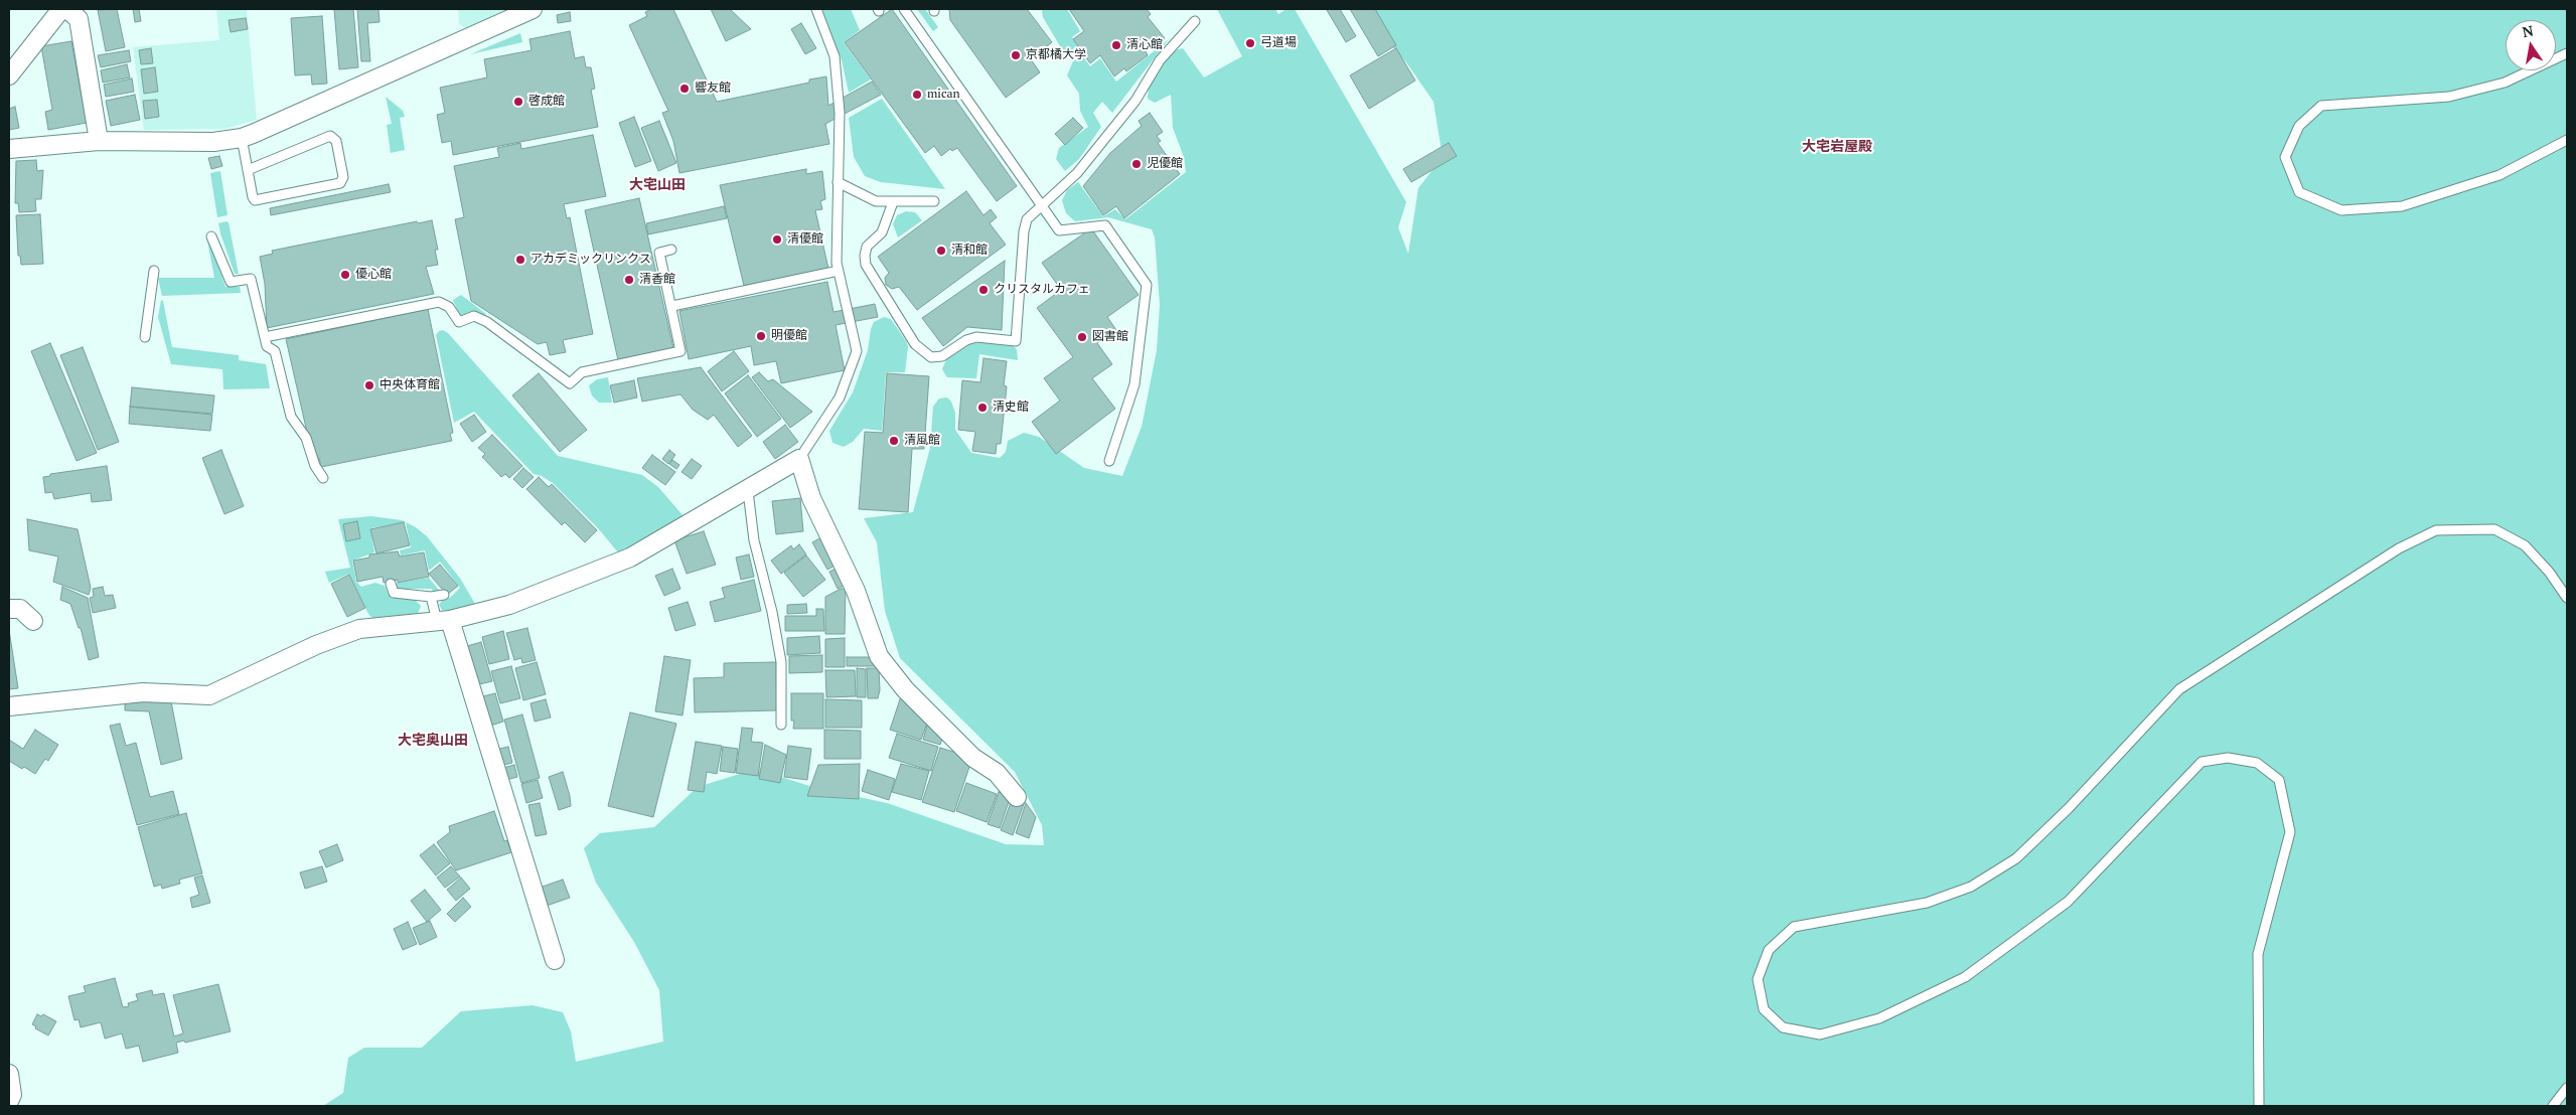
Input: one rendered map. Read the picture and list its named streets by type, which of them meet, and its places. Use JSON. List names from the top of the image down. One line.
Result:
{"districts":["大宅岩屋殿","大宅山田","大宅奥山田"],"places":["弓道場","清心館","京都橘大学","響友館","mican","啓成館","児優館","清優館","清和館","アカデミックリンクス","優心館","清香館","クリスタルカフェ","明優館","図書館","中央体育館","清史館","清風館"],"north":"top"}
